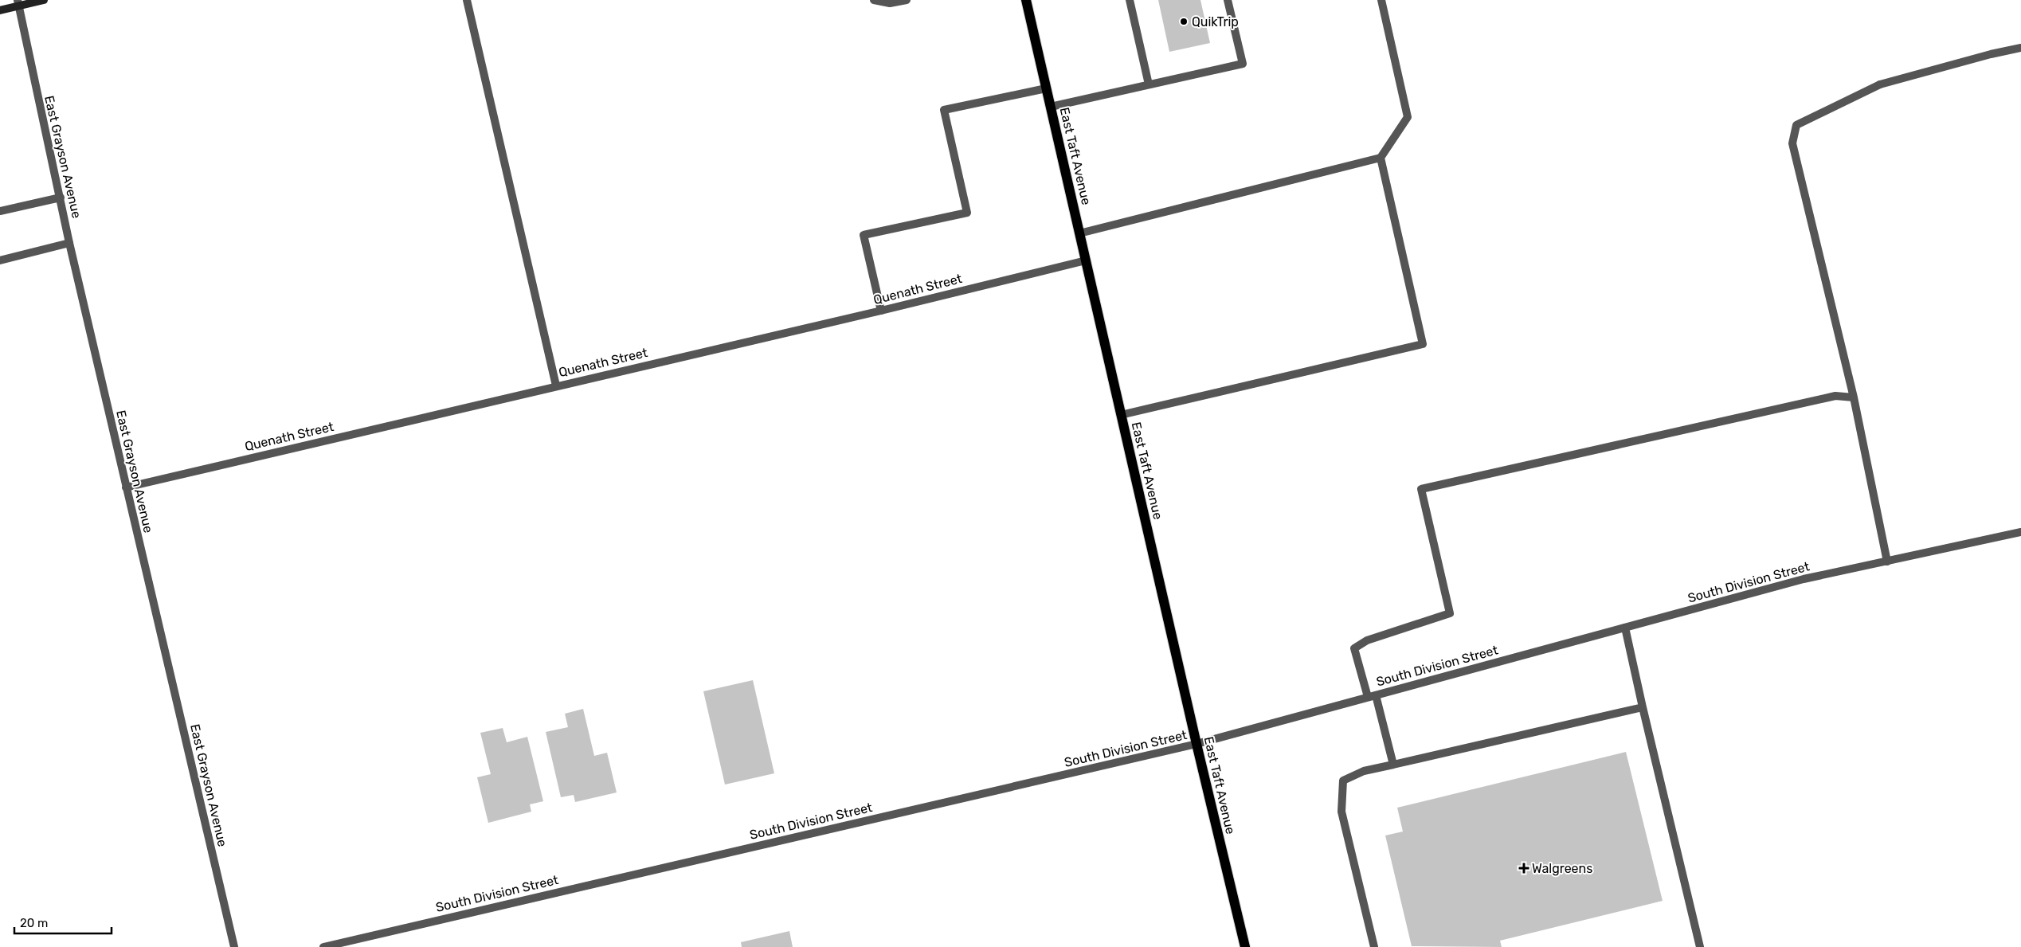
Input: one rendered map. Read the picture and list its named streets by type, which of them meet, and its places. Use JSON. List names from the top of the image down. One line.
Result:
{"streets":{"main road":["East Taft Avenue"],"street":["East Grayson Avenue","Quenath Street","South Division Street"]},"crossings":[["East Taft Avenue","Quenath Street"],["East Taft Avenue","South Division Street"],["East Grayson Avenue","Quenath Street"]],"places":{"other":["QuikTrip"],"health":["Walgreens"]},"scale_bar":"20 m"}
